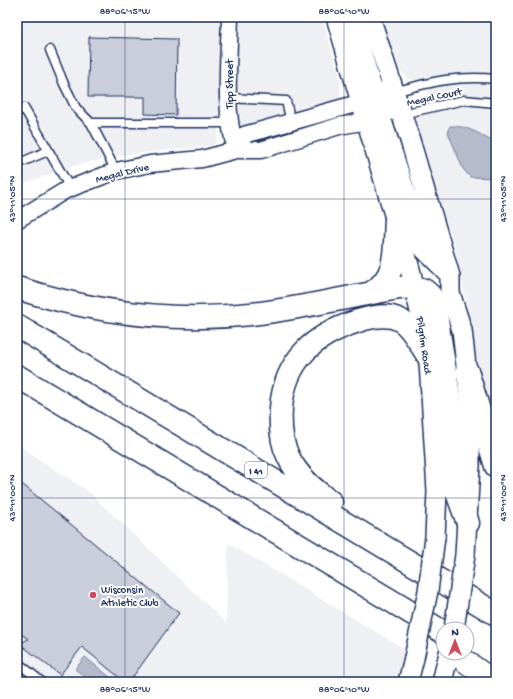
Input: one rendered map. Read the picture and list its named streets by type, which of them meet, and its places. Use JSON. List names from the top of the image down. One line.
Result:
{"streets":{"highway":["I 41"],"street":["Tipp Street","Megal Drive","Pilgrim Road"],"lane":["Megal Court"]},"crossings":[["Tipp Street","Megal Drive"],["Megal Court","Megal Drive"],["Megal Drive","Pilgrim Road"]],"places":["Wisconsin Athletic Club"],"north":"top","coordinates":["88°06'15\"W","88°06'10\"W","43°11'05\"N","43°11'00\"N"]}
